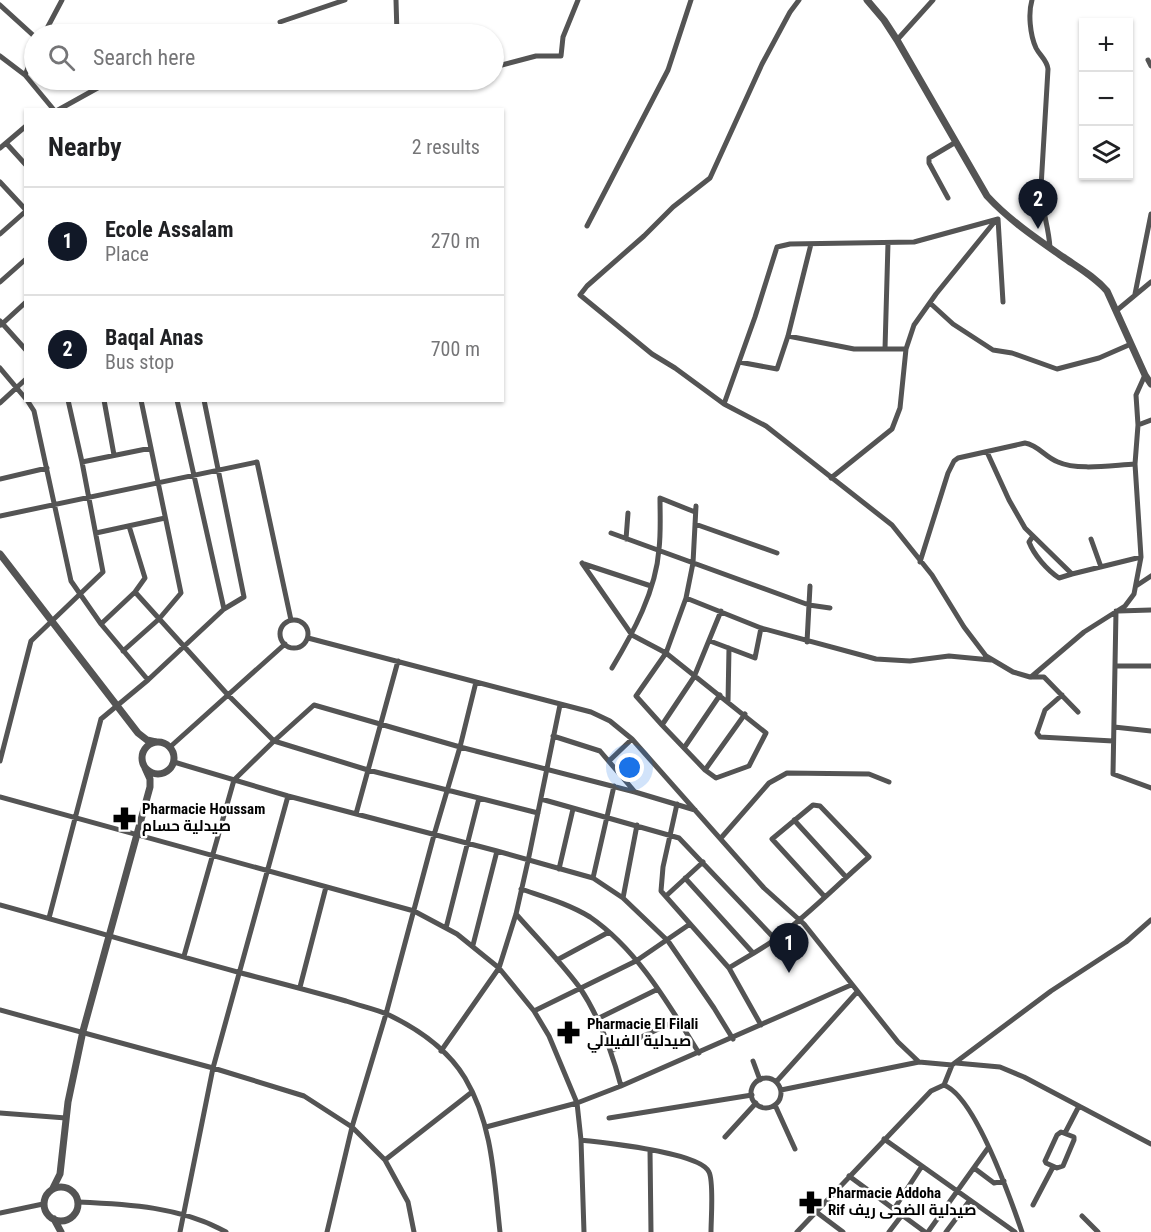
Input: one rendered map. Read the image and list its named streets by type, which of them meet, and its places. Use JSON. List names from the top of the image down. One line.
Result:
{"places":{"pharmacy":["Pharmacie Houssam صيدلية حسام","Pharmacie El Filali صيدلية الفيلالي","Pharmacie Addoha Rif صيدلية الضحى ريف"]},"page":{"map_buttons":["+","−"],"search":"Search here","heading":["Nearby","2 results"],"pins":["2","1"],"list":[{"mark":"1","name":"Ecole Assalam","note":"Place","value":"270 m"},{"mark":"2","name":"Baqal Anas","note":"Bus stop","value":"700 m"}]}}
